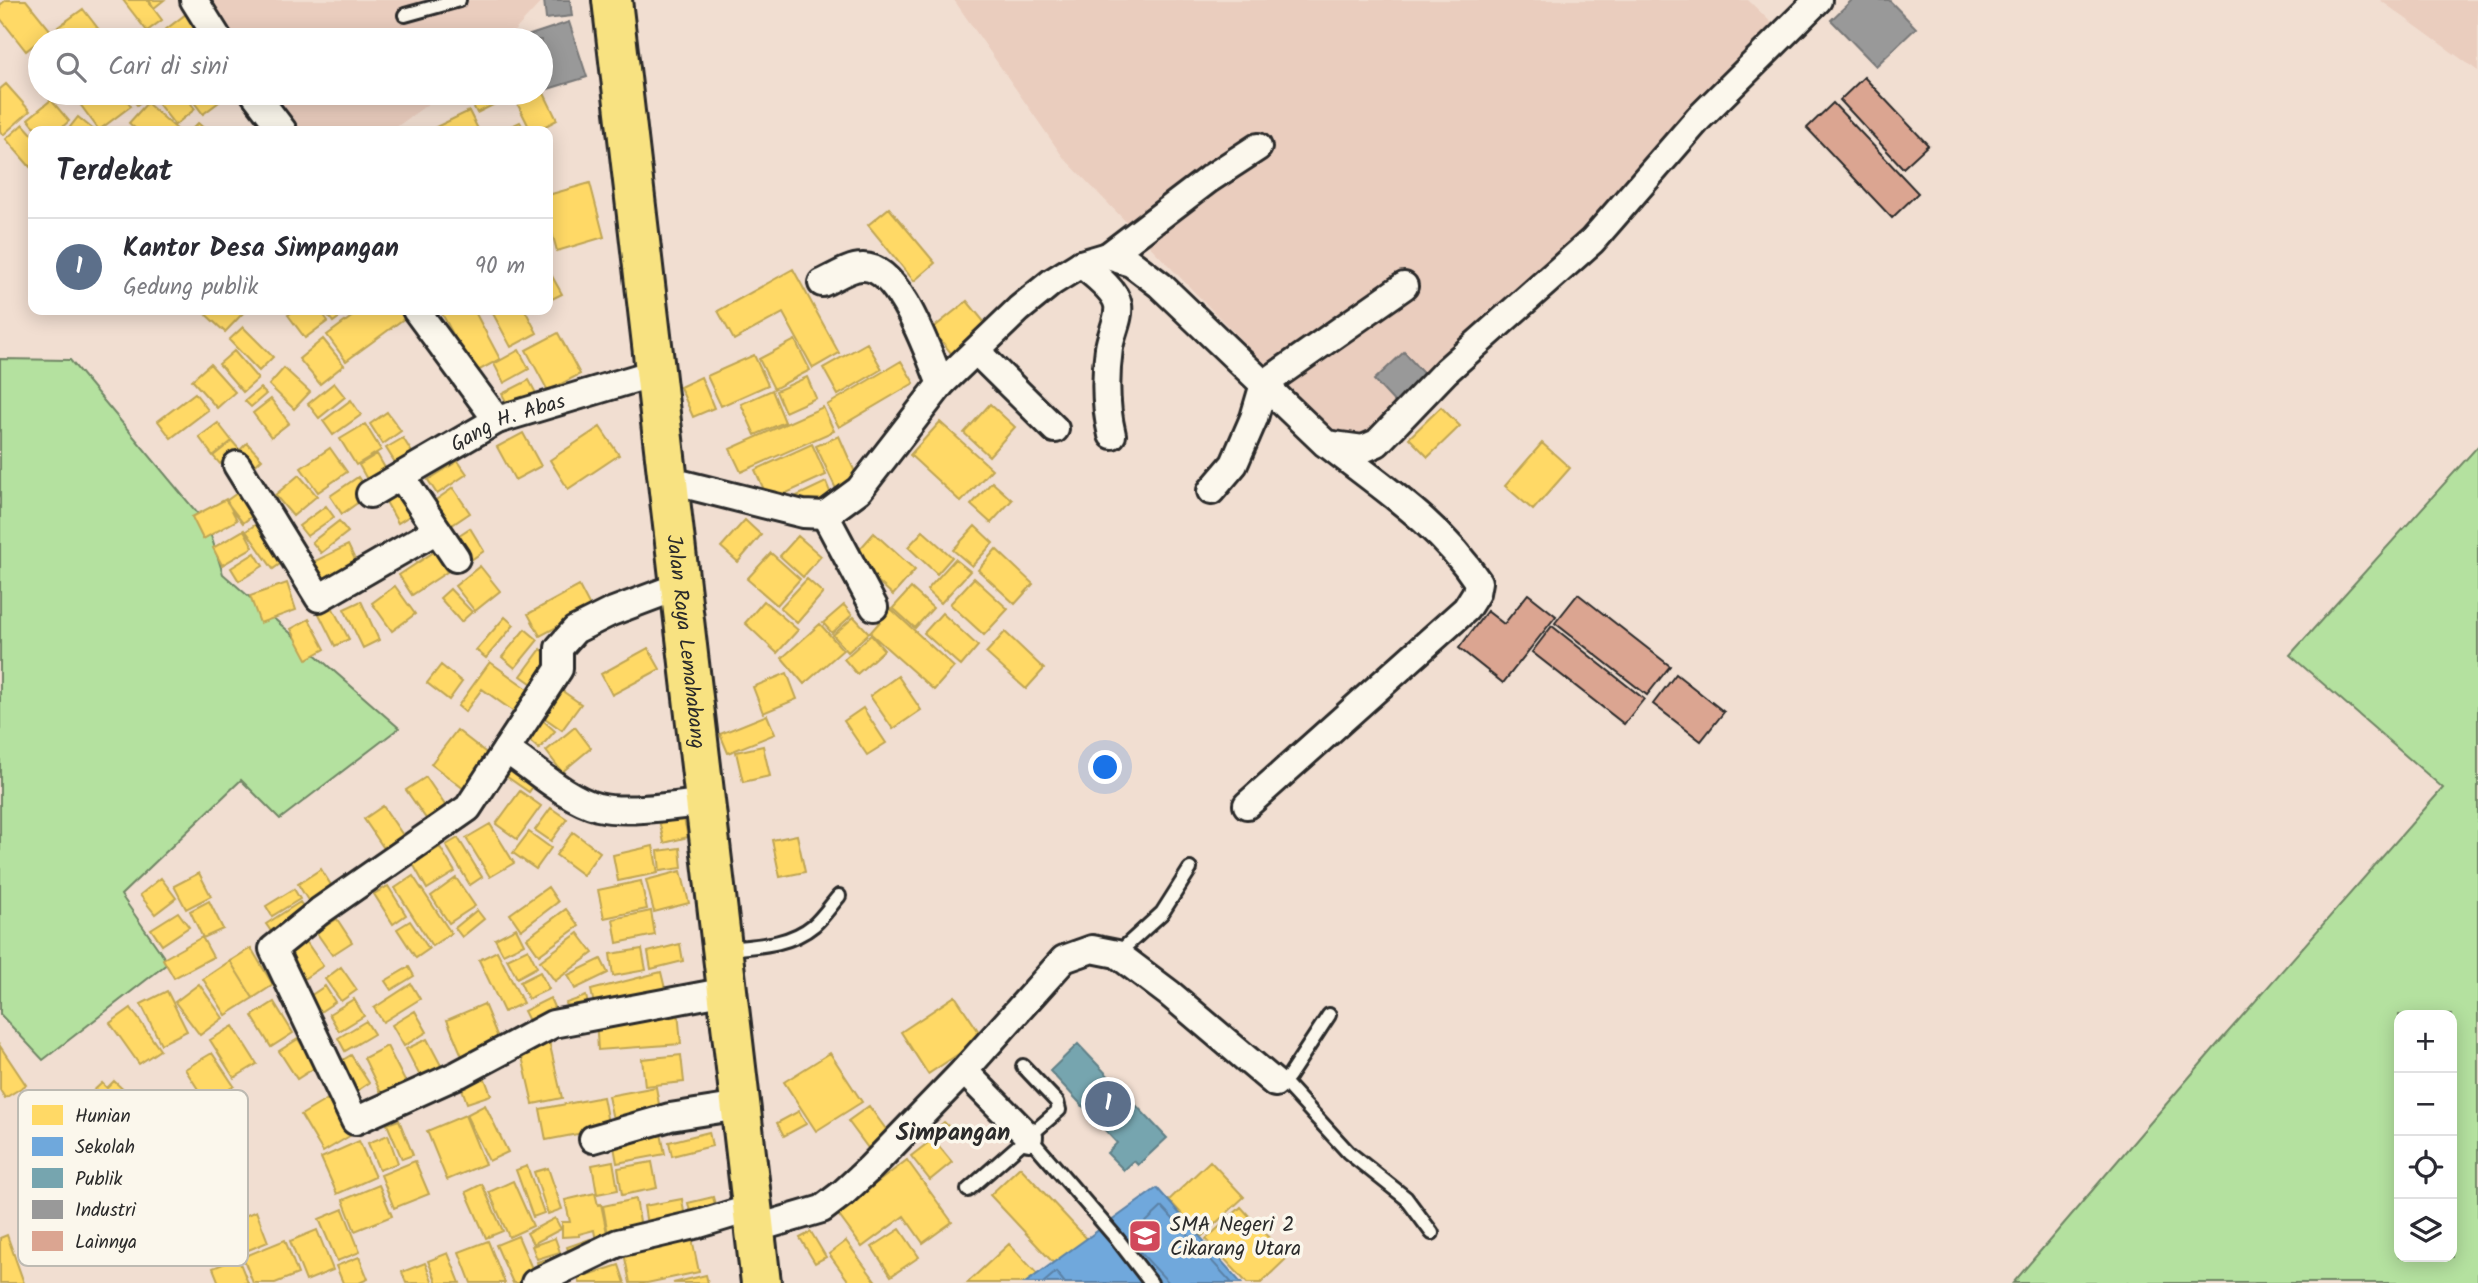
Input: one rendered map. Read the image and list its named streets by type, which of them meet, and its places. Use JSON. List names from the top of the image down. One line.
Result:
{"streets":{"main road":["Jalan Raya Lemahabang"],"street":["Gang H. Abas"]},"crossings":[["Gang H. Abas","Jalan Raya Lemahabang"]],"districts":["Simpangan"],"places":{"school or university":["SMA Negeri 2 Cikarang Utara"]},"legend":["Hunian","Sekolah","Publik","Industri","Lainnya"],"page":{"search":"Cari di sini","heading":"Terdekat","list":[{"mark":"1","name":"Kantor Desa Simpangan","note":"Gedung publik","value":"90 m"}],"map_buttons":["+","−"],"pins":"1"}}
